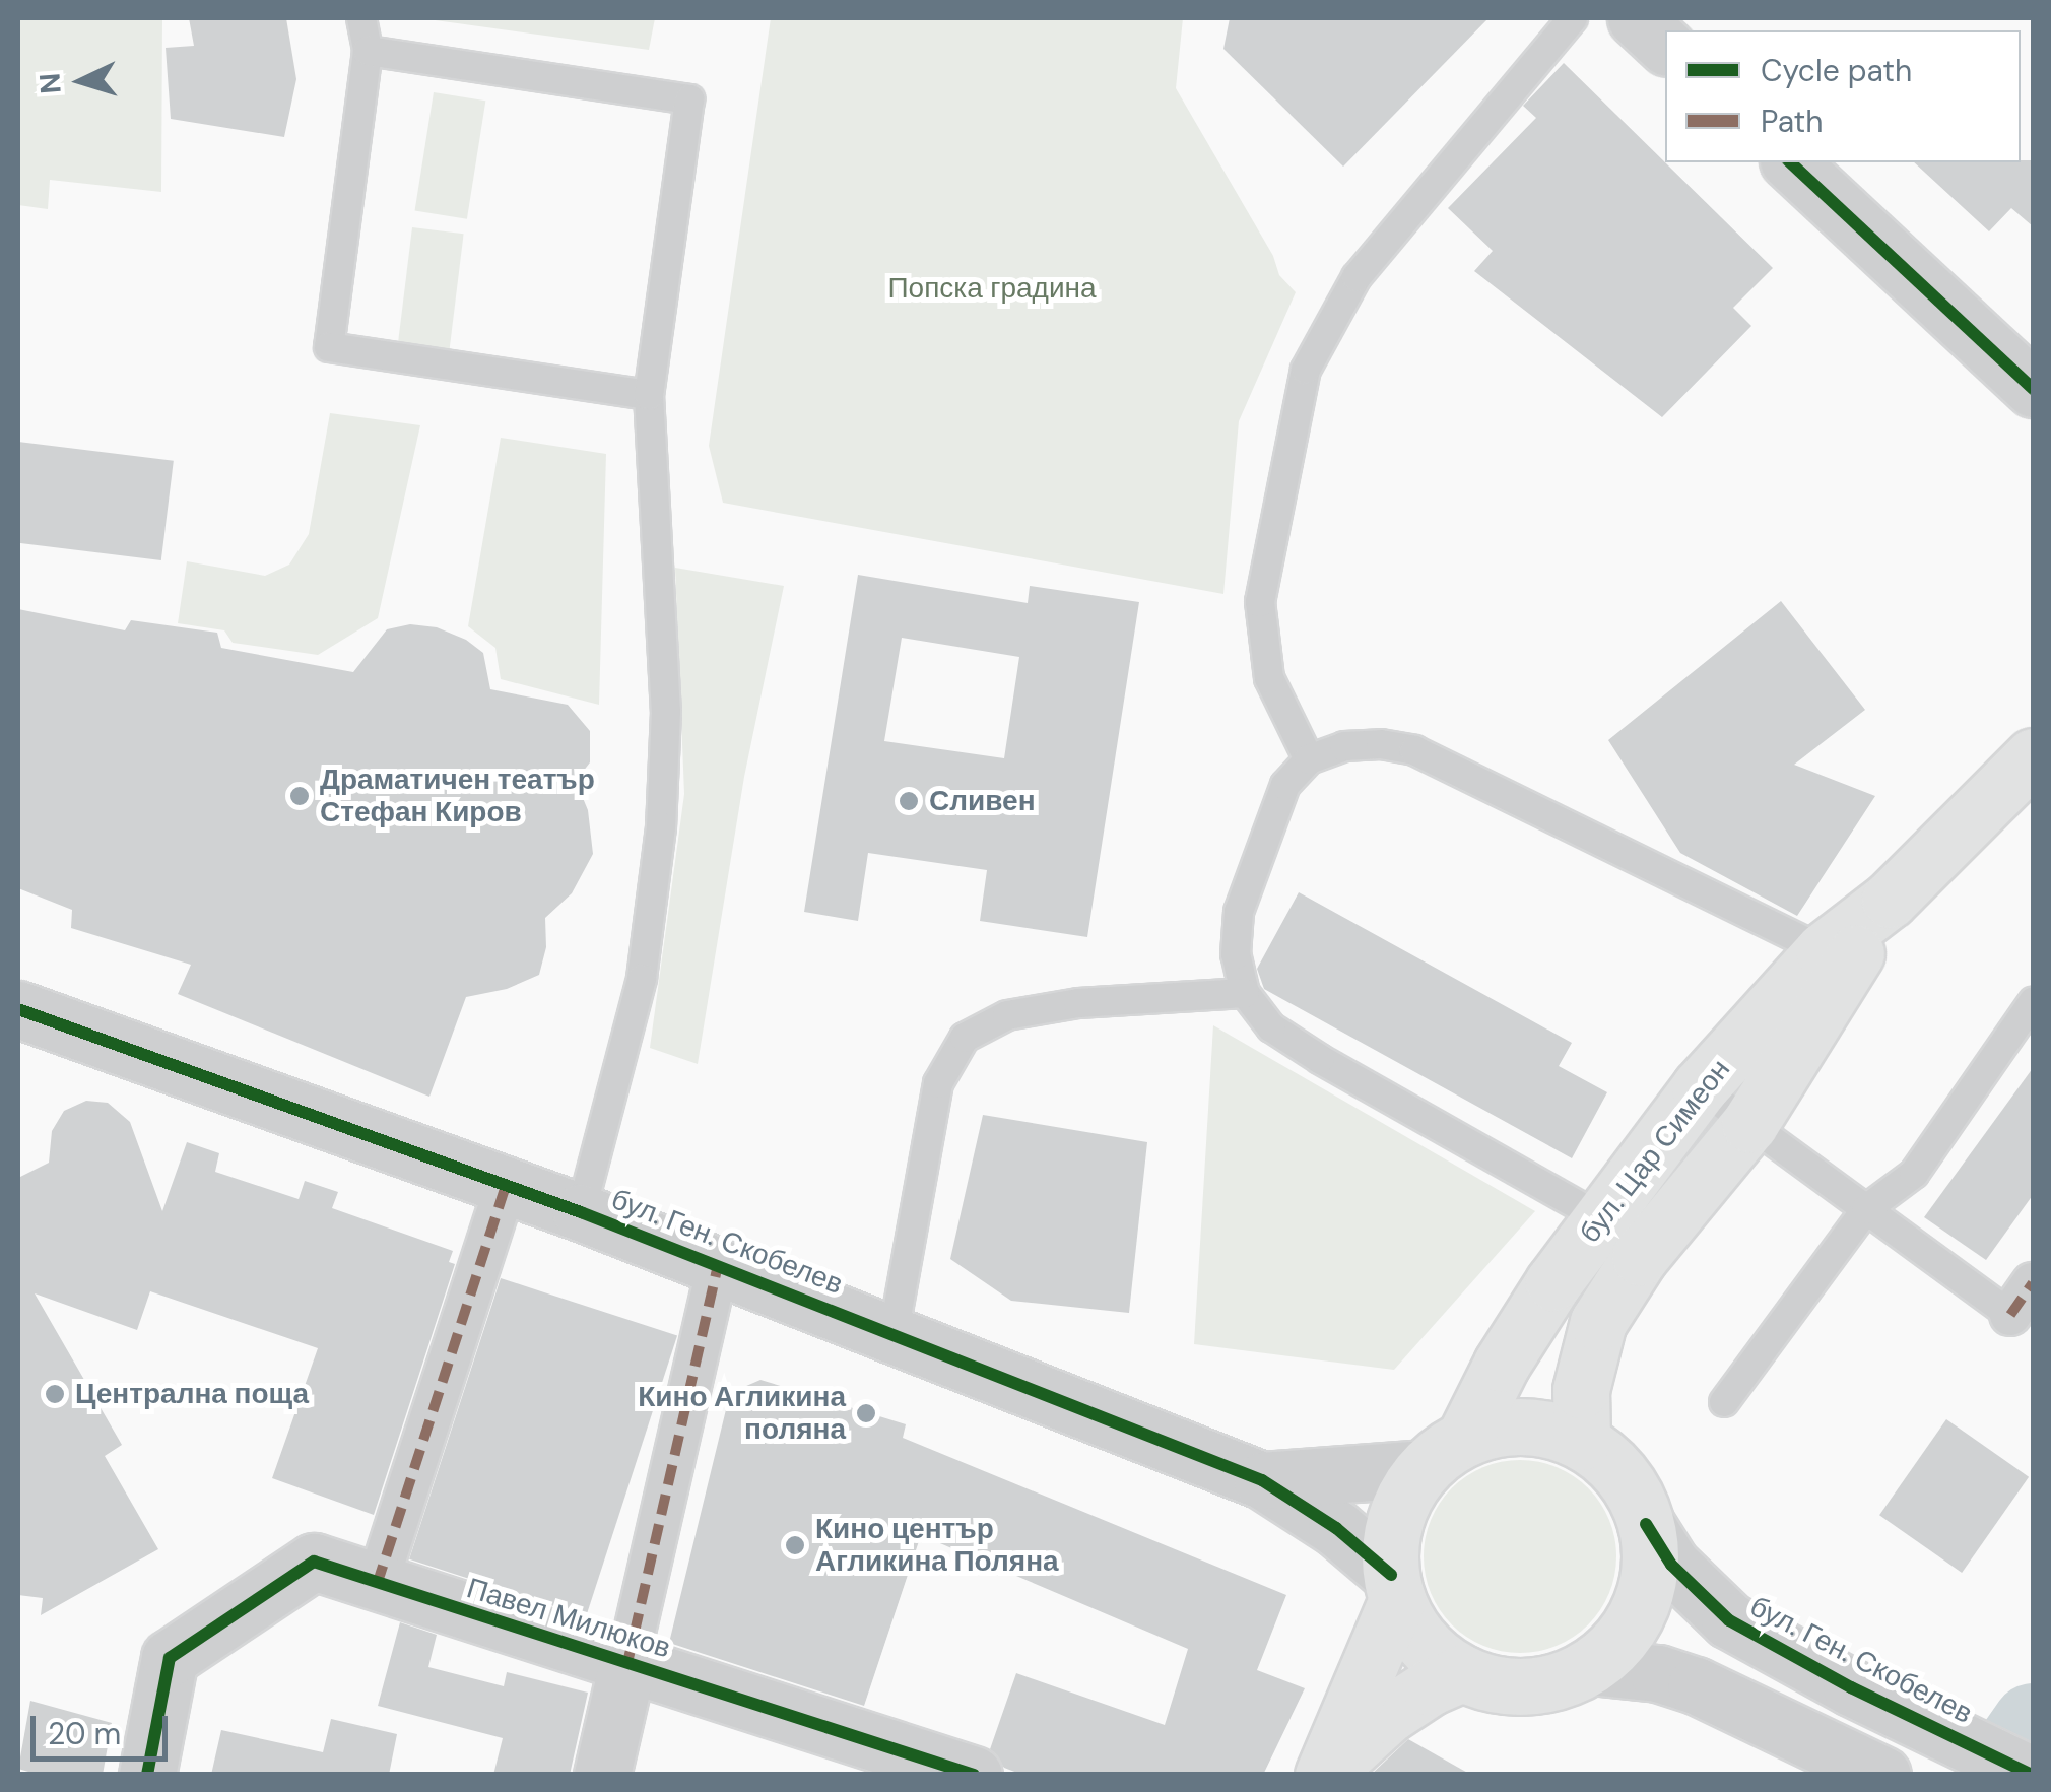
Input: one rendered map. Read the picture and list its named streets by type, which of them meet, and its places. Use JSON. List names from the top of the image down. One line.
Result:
{"streets":{"main road":["бул. Цар Симеон"],"street":["бул. Ген. Скобелев","Павел Милюков"]},"crossings":[["бул. Цар Симеон","бул. Ген. Скобелев"]],"parks":["Попска градина"],"places":["Драматичен театър Стефан Киров","Сливен","Централна поща","Кино Агликина поляна","Кино център Агликина Поляна"],"legend":["Cycle path","Path"],"scale_bar":"20 m","north":"left"}
